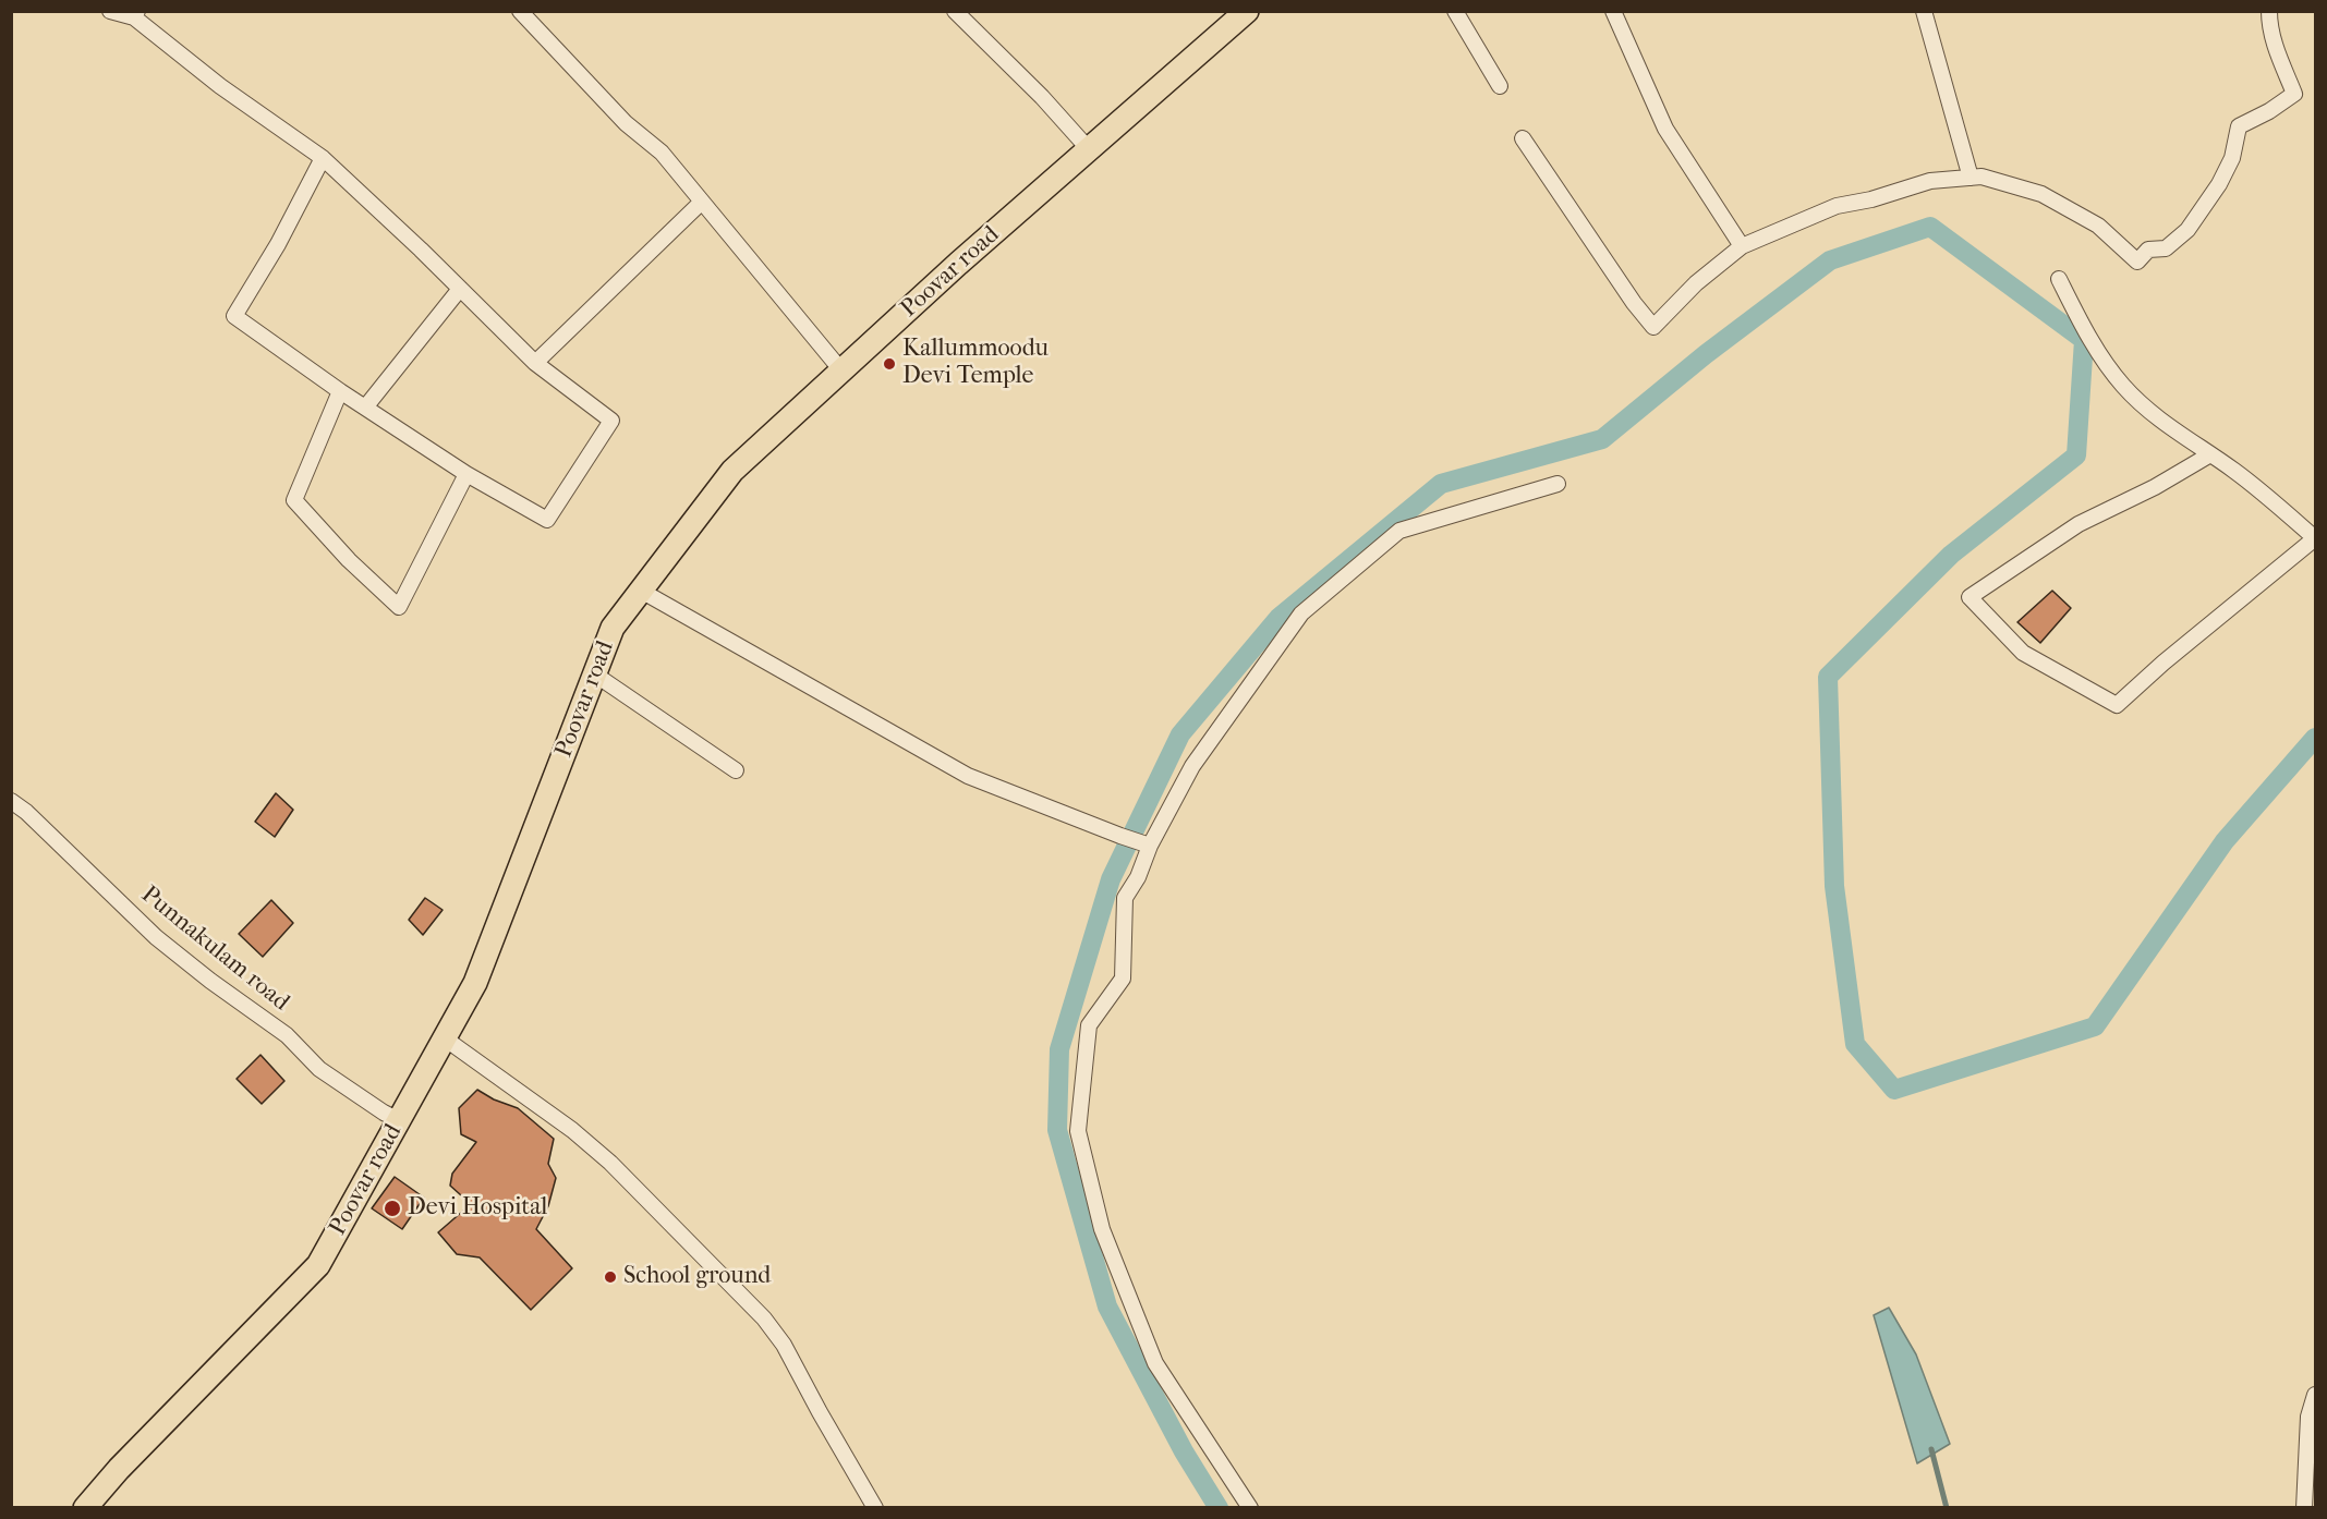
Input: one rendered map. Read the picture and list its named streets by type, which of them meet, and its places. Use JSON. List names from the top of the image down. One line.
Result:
{"streets":{"main road":["Poovar road"],"street":["Punnakulam road"]},"crossings":[["Poovar road","Punnakulam road"]],"places":["Kallummoodu Devi Temple","Devi Hospital","School ground"]}
